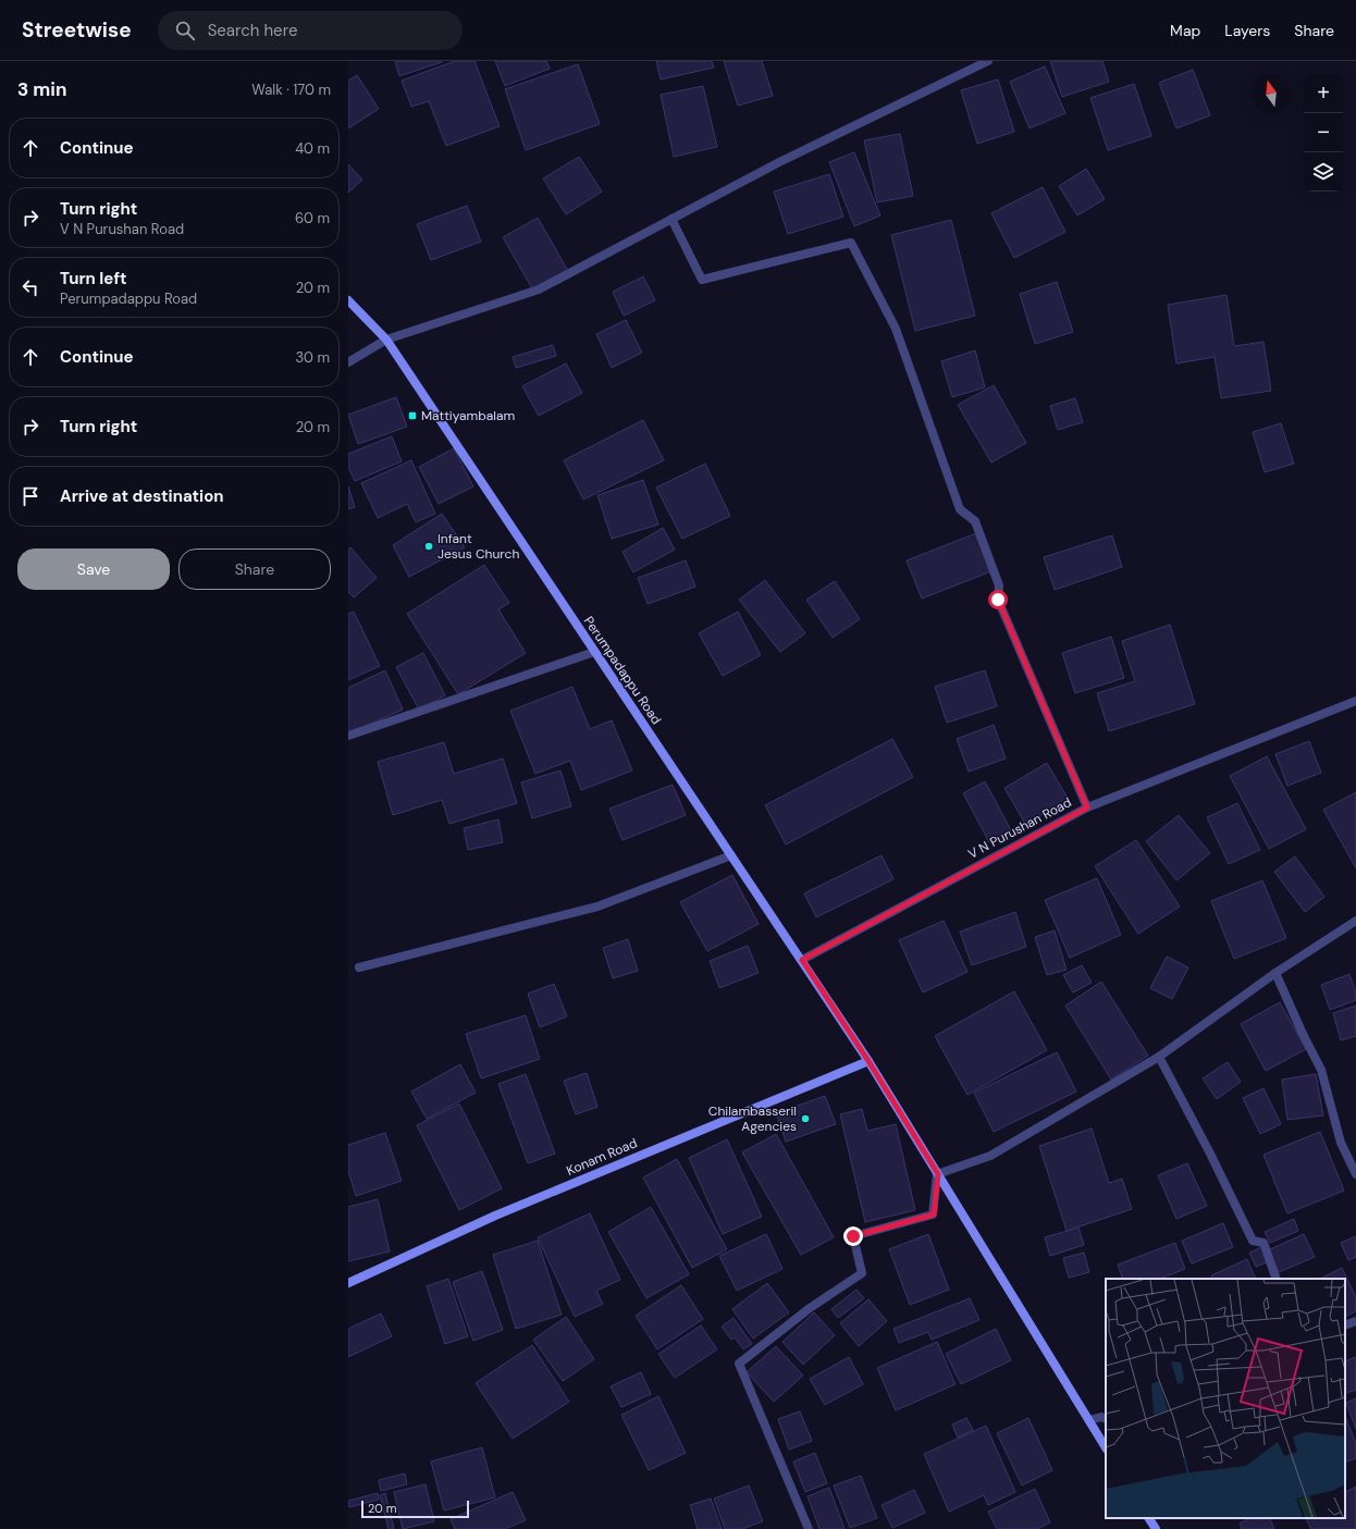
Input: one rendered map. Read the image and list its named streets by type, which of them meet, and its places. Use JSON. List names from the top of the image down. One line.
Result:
{"streets":{"main road":["Perumpadappu Road","Konam Road"],"street":["V N Purushan Road"]},"crossings":[["Perumpadappu Road","V N Purushan Road"],["Perumpadappu Road","Konam Road"]],"places":{"transit":["Mattiyambalam"],"other":["Infant Jesus Church","Chilambasseril Agencies"]},"scale_bar":"20 m","north":"top","page":{"header":"Streetwise","search":"Search here","nav":["Map","Layers","Share"],"heading":["3 min","Walk · 170 m"],"map_buttons":["+","−"],"list":[["Continue","40 m"],["Turn right","V N Purushan Road","60 m"],["Turn left","Perumpadappu Road","20 m"],["Continue","30 m"],["Turn right","20 m"],"Arrive at destination"],"buttons":["Save","Share"],"scale":"20 m"}}
